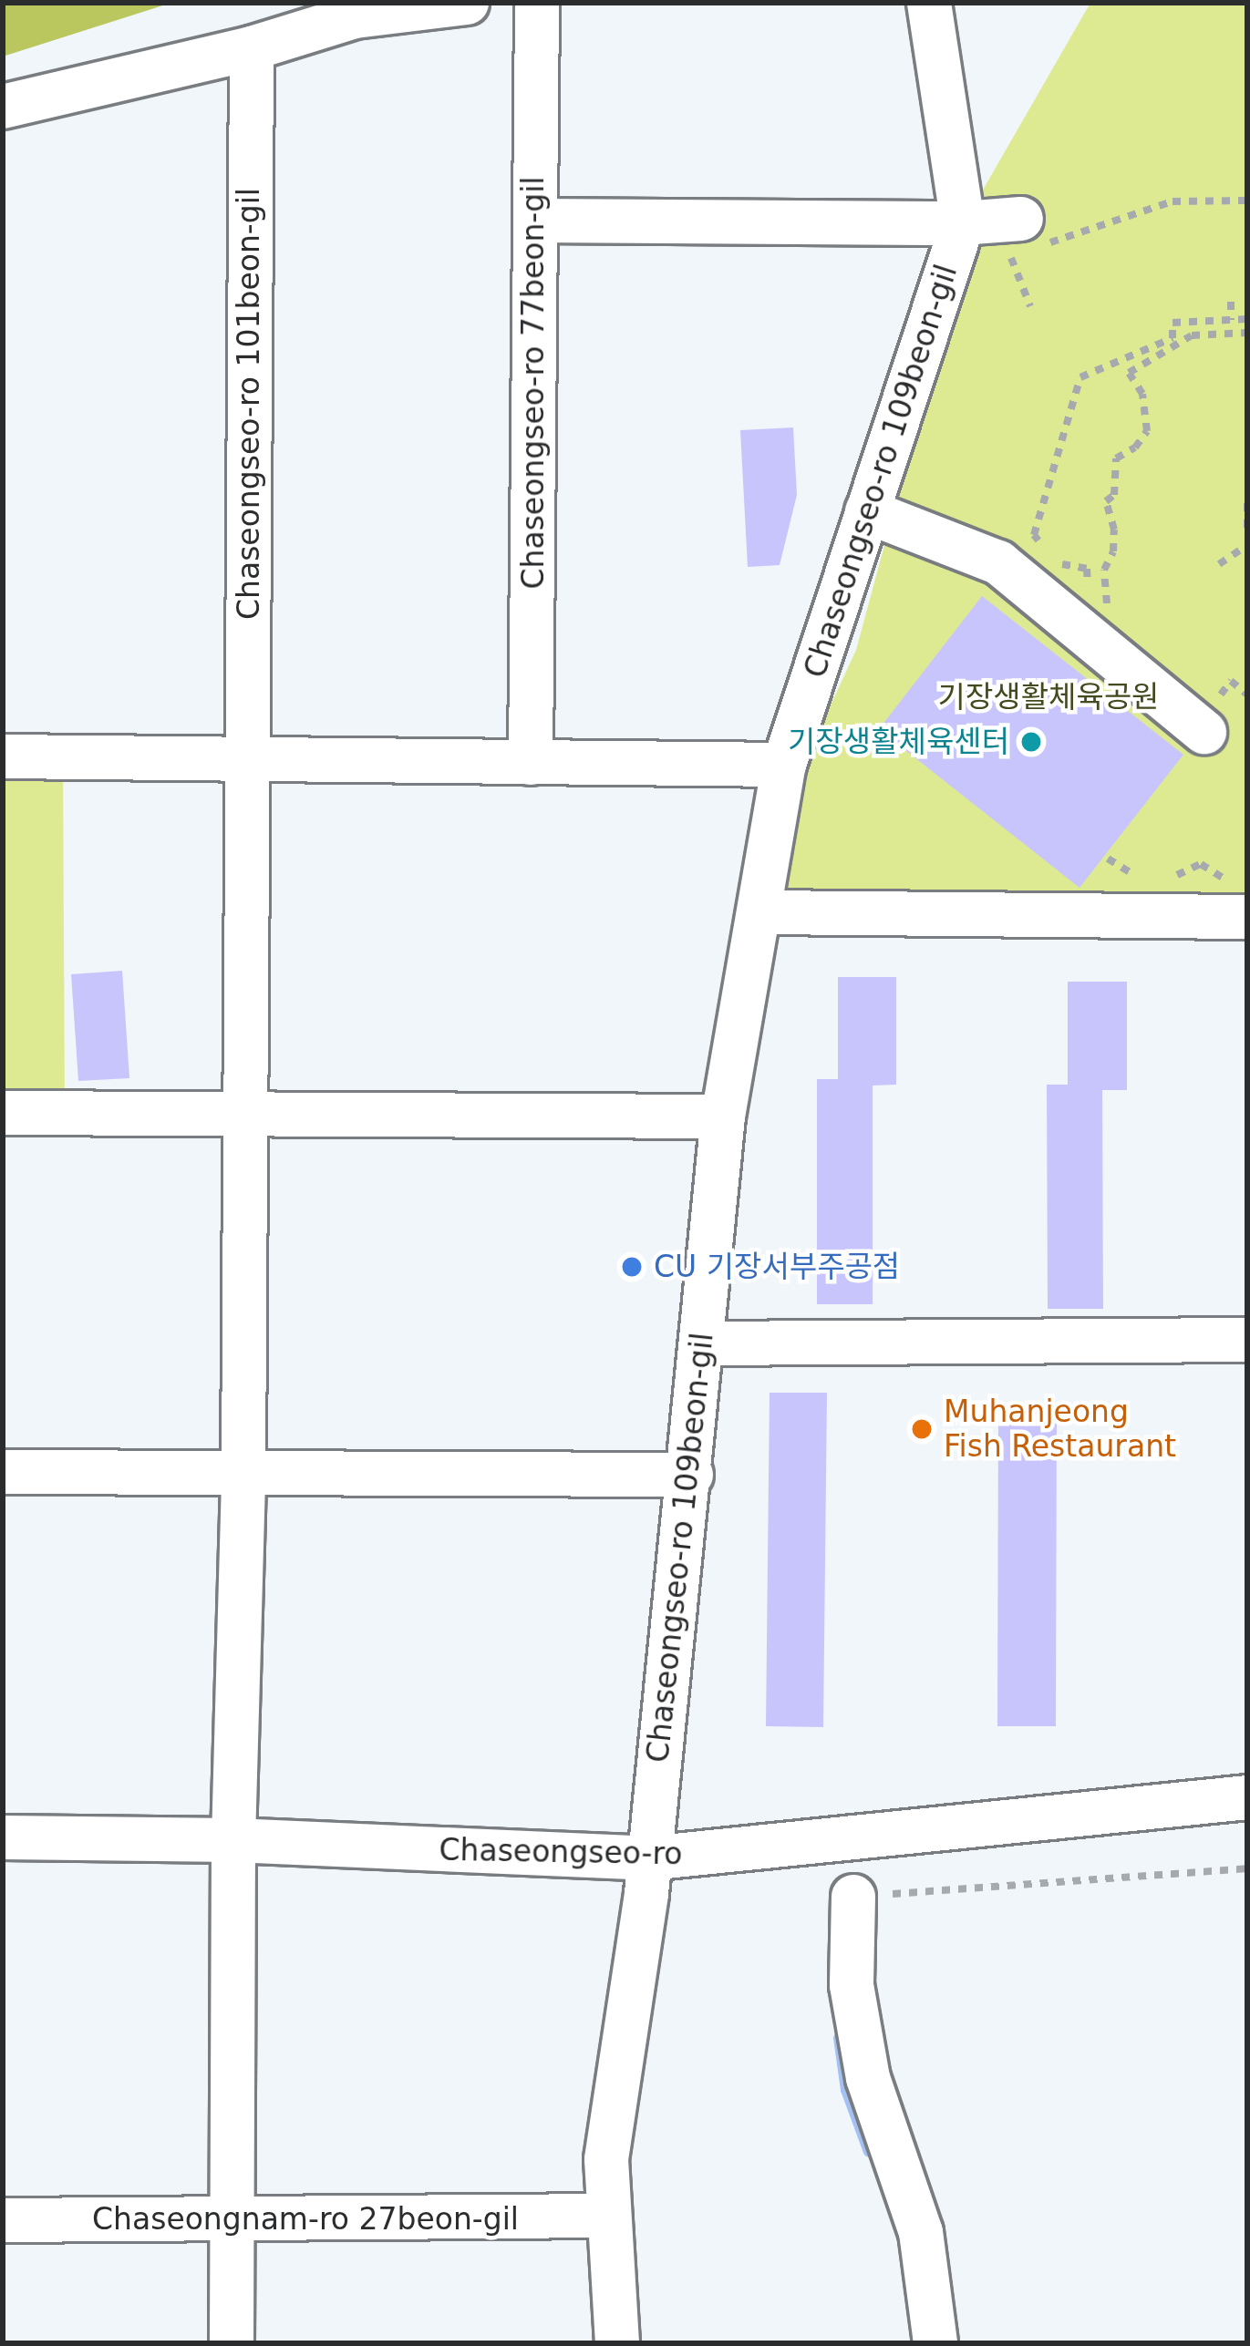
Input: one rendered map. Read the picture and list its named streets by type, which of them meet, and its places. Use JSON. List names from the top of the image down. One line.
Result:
{"streets":{"street":["Chaseongseo-ro 77beon-gil","Chaseongseo-ro 101beon-gil","Chaseongseo-ro 109beon-gil","Chaseongseo-ro","Chaseongnam-ro 27beon-gil"]},"crossings":[["Chaseongseo-ro 77beon-gil","Chaseongseo-ro 109beon-gil"],["Chaseongseo-ro 101beon-gil","Chaseongseo-ro"],["Chaseongseo-ro 101beon-gil","Chaseongnam-ro 27beon-gil"],["Chaseongseo-ro 109beon-gil","Chaseongseo-ro"],["Chaseongseo-ro 109beon-gil","Chaseongnam-ro 27beon-gil"]],"parks":["기장생활체육공원"],"places":["기장생활체육센터","CU 기장서부주공점","Muhanjeong Fish Restaurant"]}
